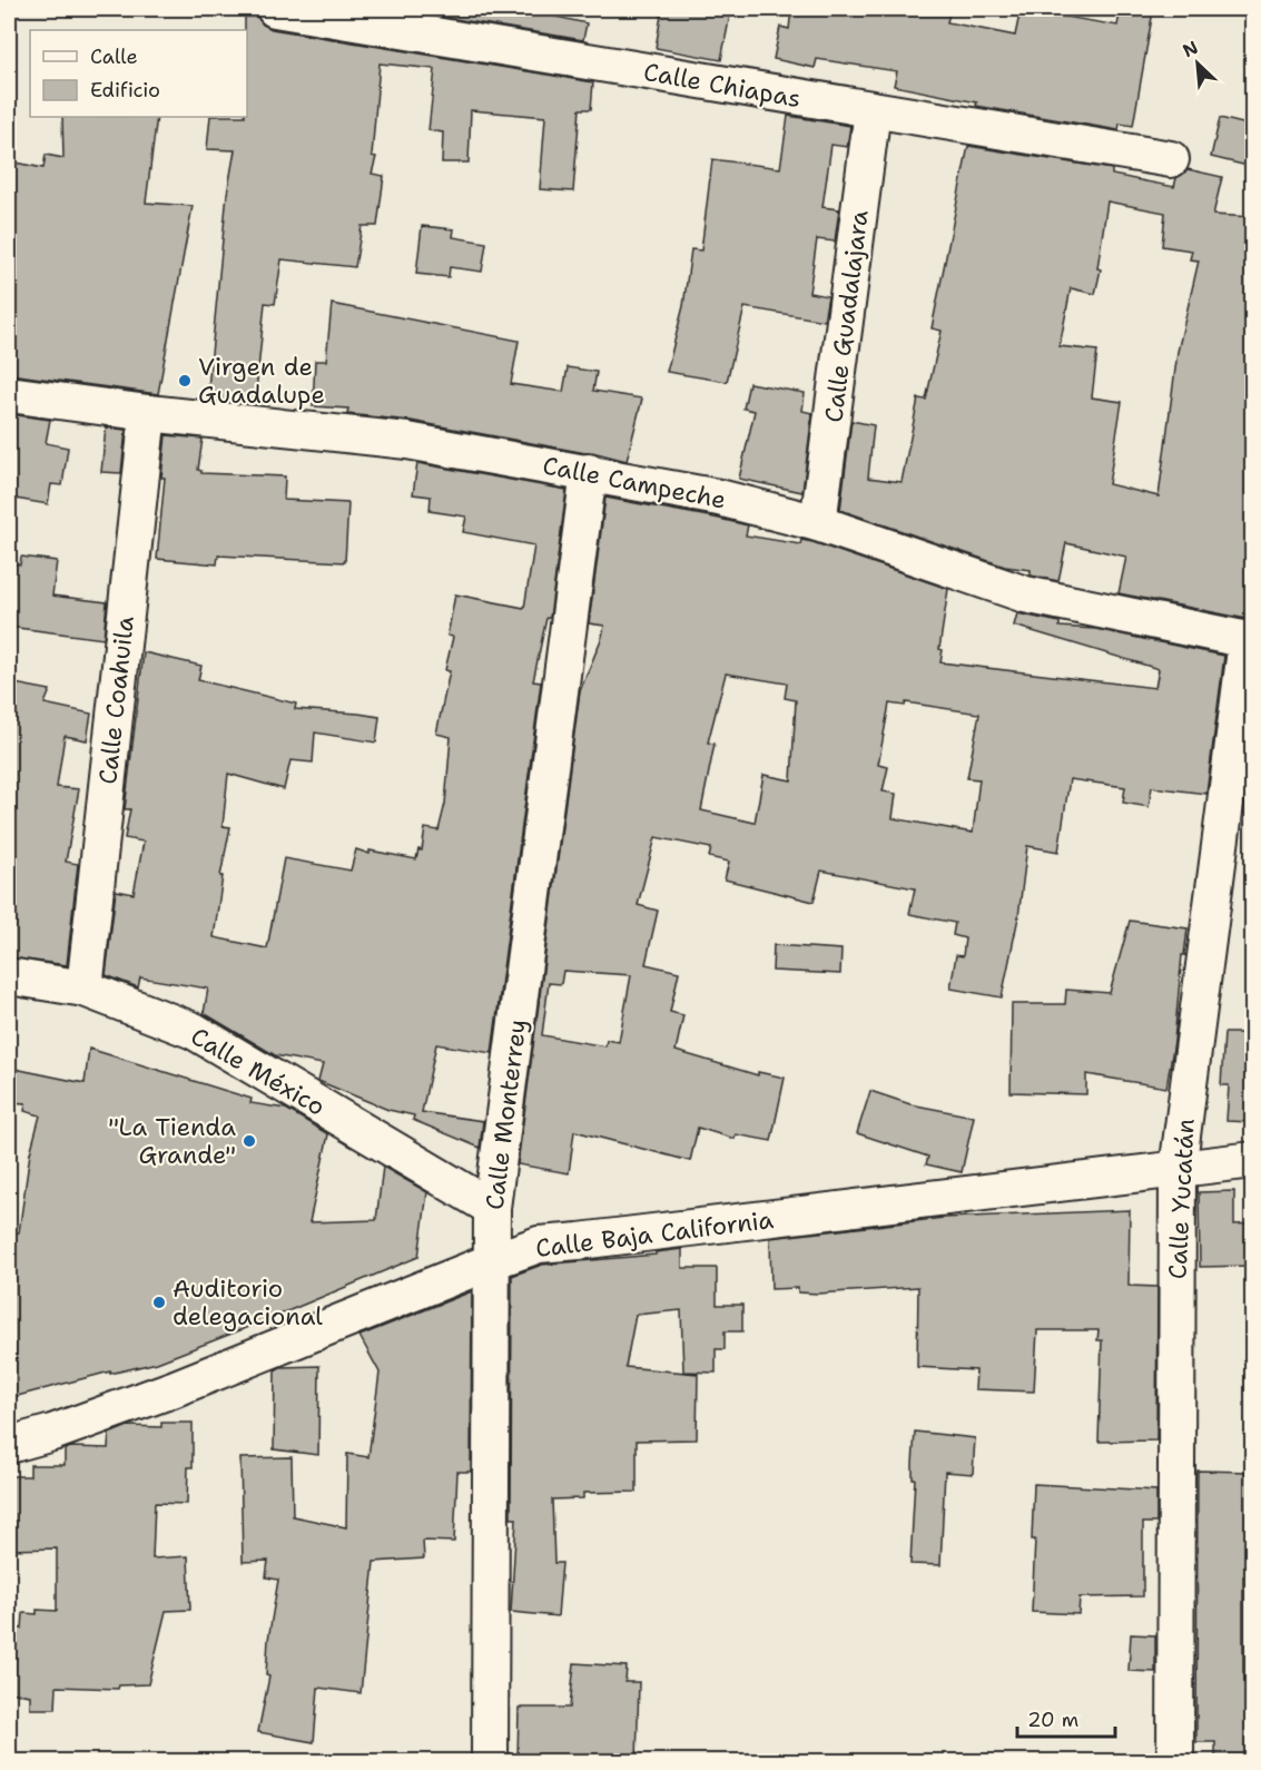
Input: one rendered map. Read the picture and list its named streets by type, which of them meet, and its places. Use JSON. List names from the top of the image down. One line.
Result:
{"streets":{"street":["Calle Chiapas","Calle Guadalajara","Calle Campeche","Calle Coahuila","Calle México","Calle Monterrey","Calle Yucatán","Calle Baja California"]},"crossings":[["Calle Chiapas","Calle Guadalajara"],["Calle Guadalajara","Calle Campeche"],["Calle Campeche","Calle Coahuila"],["Calle Campeche","Calle Monterrey"],["Calle Campeche","Calle Yucatán"],["Calle Coahuila","Calle México"],["Calle México","Calle Monterrey"],["Calle Monterrey","Calle Baja California"],["Calle Yucatán","Calle Baja California"]],"places":["Virgen de Guadalupe","\"La Tienda Grande\"","Auditorio delegacional"],"legend":["Calle","Edificio"],"scale_bar":"20 m","north":"top left"}
